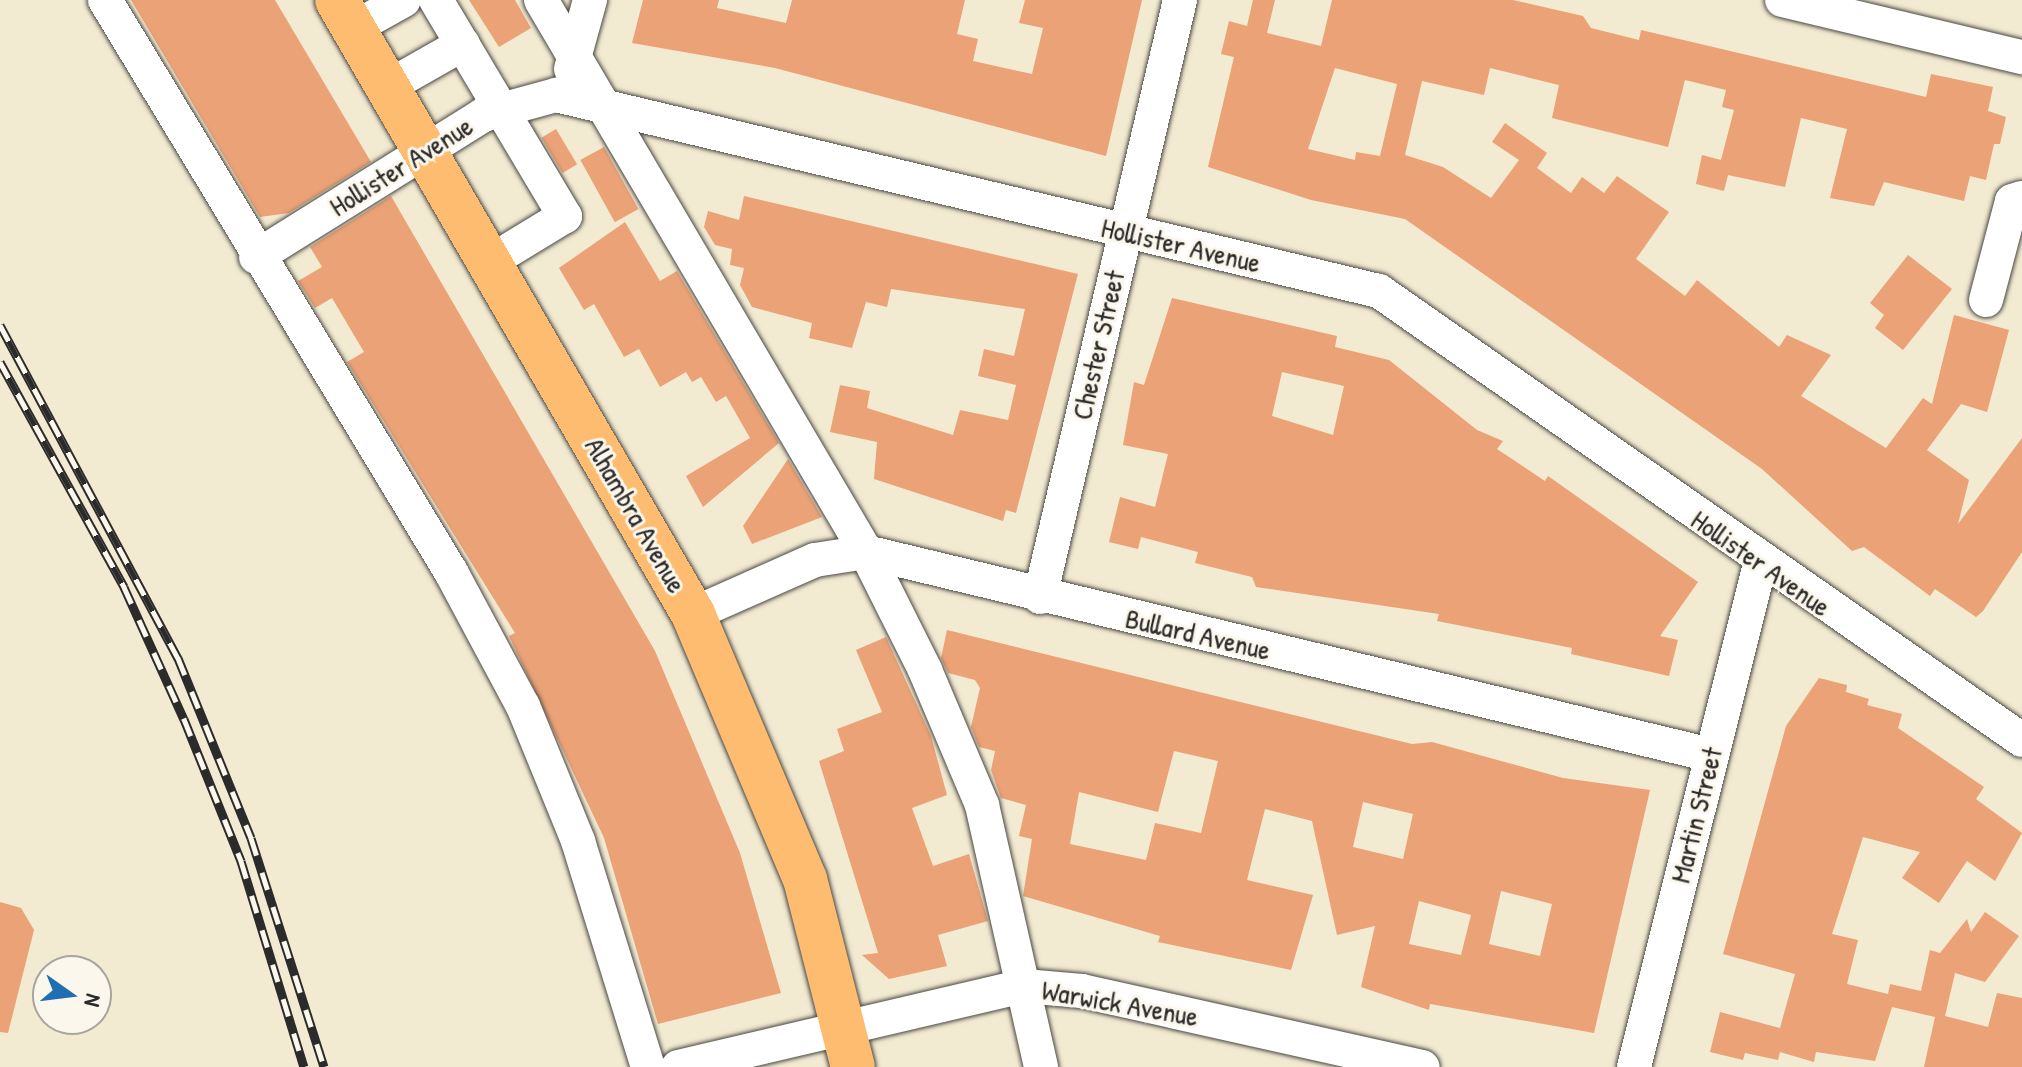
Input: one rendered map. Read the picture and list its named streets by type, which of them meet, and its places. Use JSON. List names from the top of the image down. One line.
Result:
{"streets":{"main road":["Alhambra Avenue"],"street":["Hollister Avenue","Chester Street","Bullard Avenue","Martin Street","Warwick Avenue"]},"crossings":[["Hollister Avenue","Chester Street"],["Hollister Avenue","Alhambra Avenue"],["Hollister Avenue","Martin Street"],["Chester Street","Bullard Avenue"],["Alhambra Avenue","Bullard Avenue"],["Alhambra Avenue","Warwick Avenue"],["Bullard Avenue","Martin Street"]],"north":"right"}
